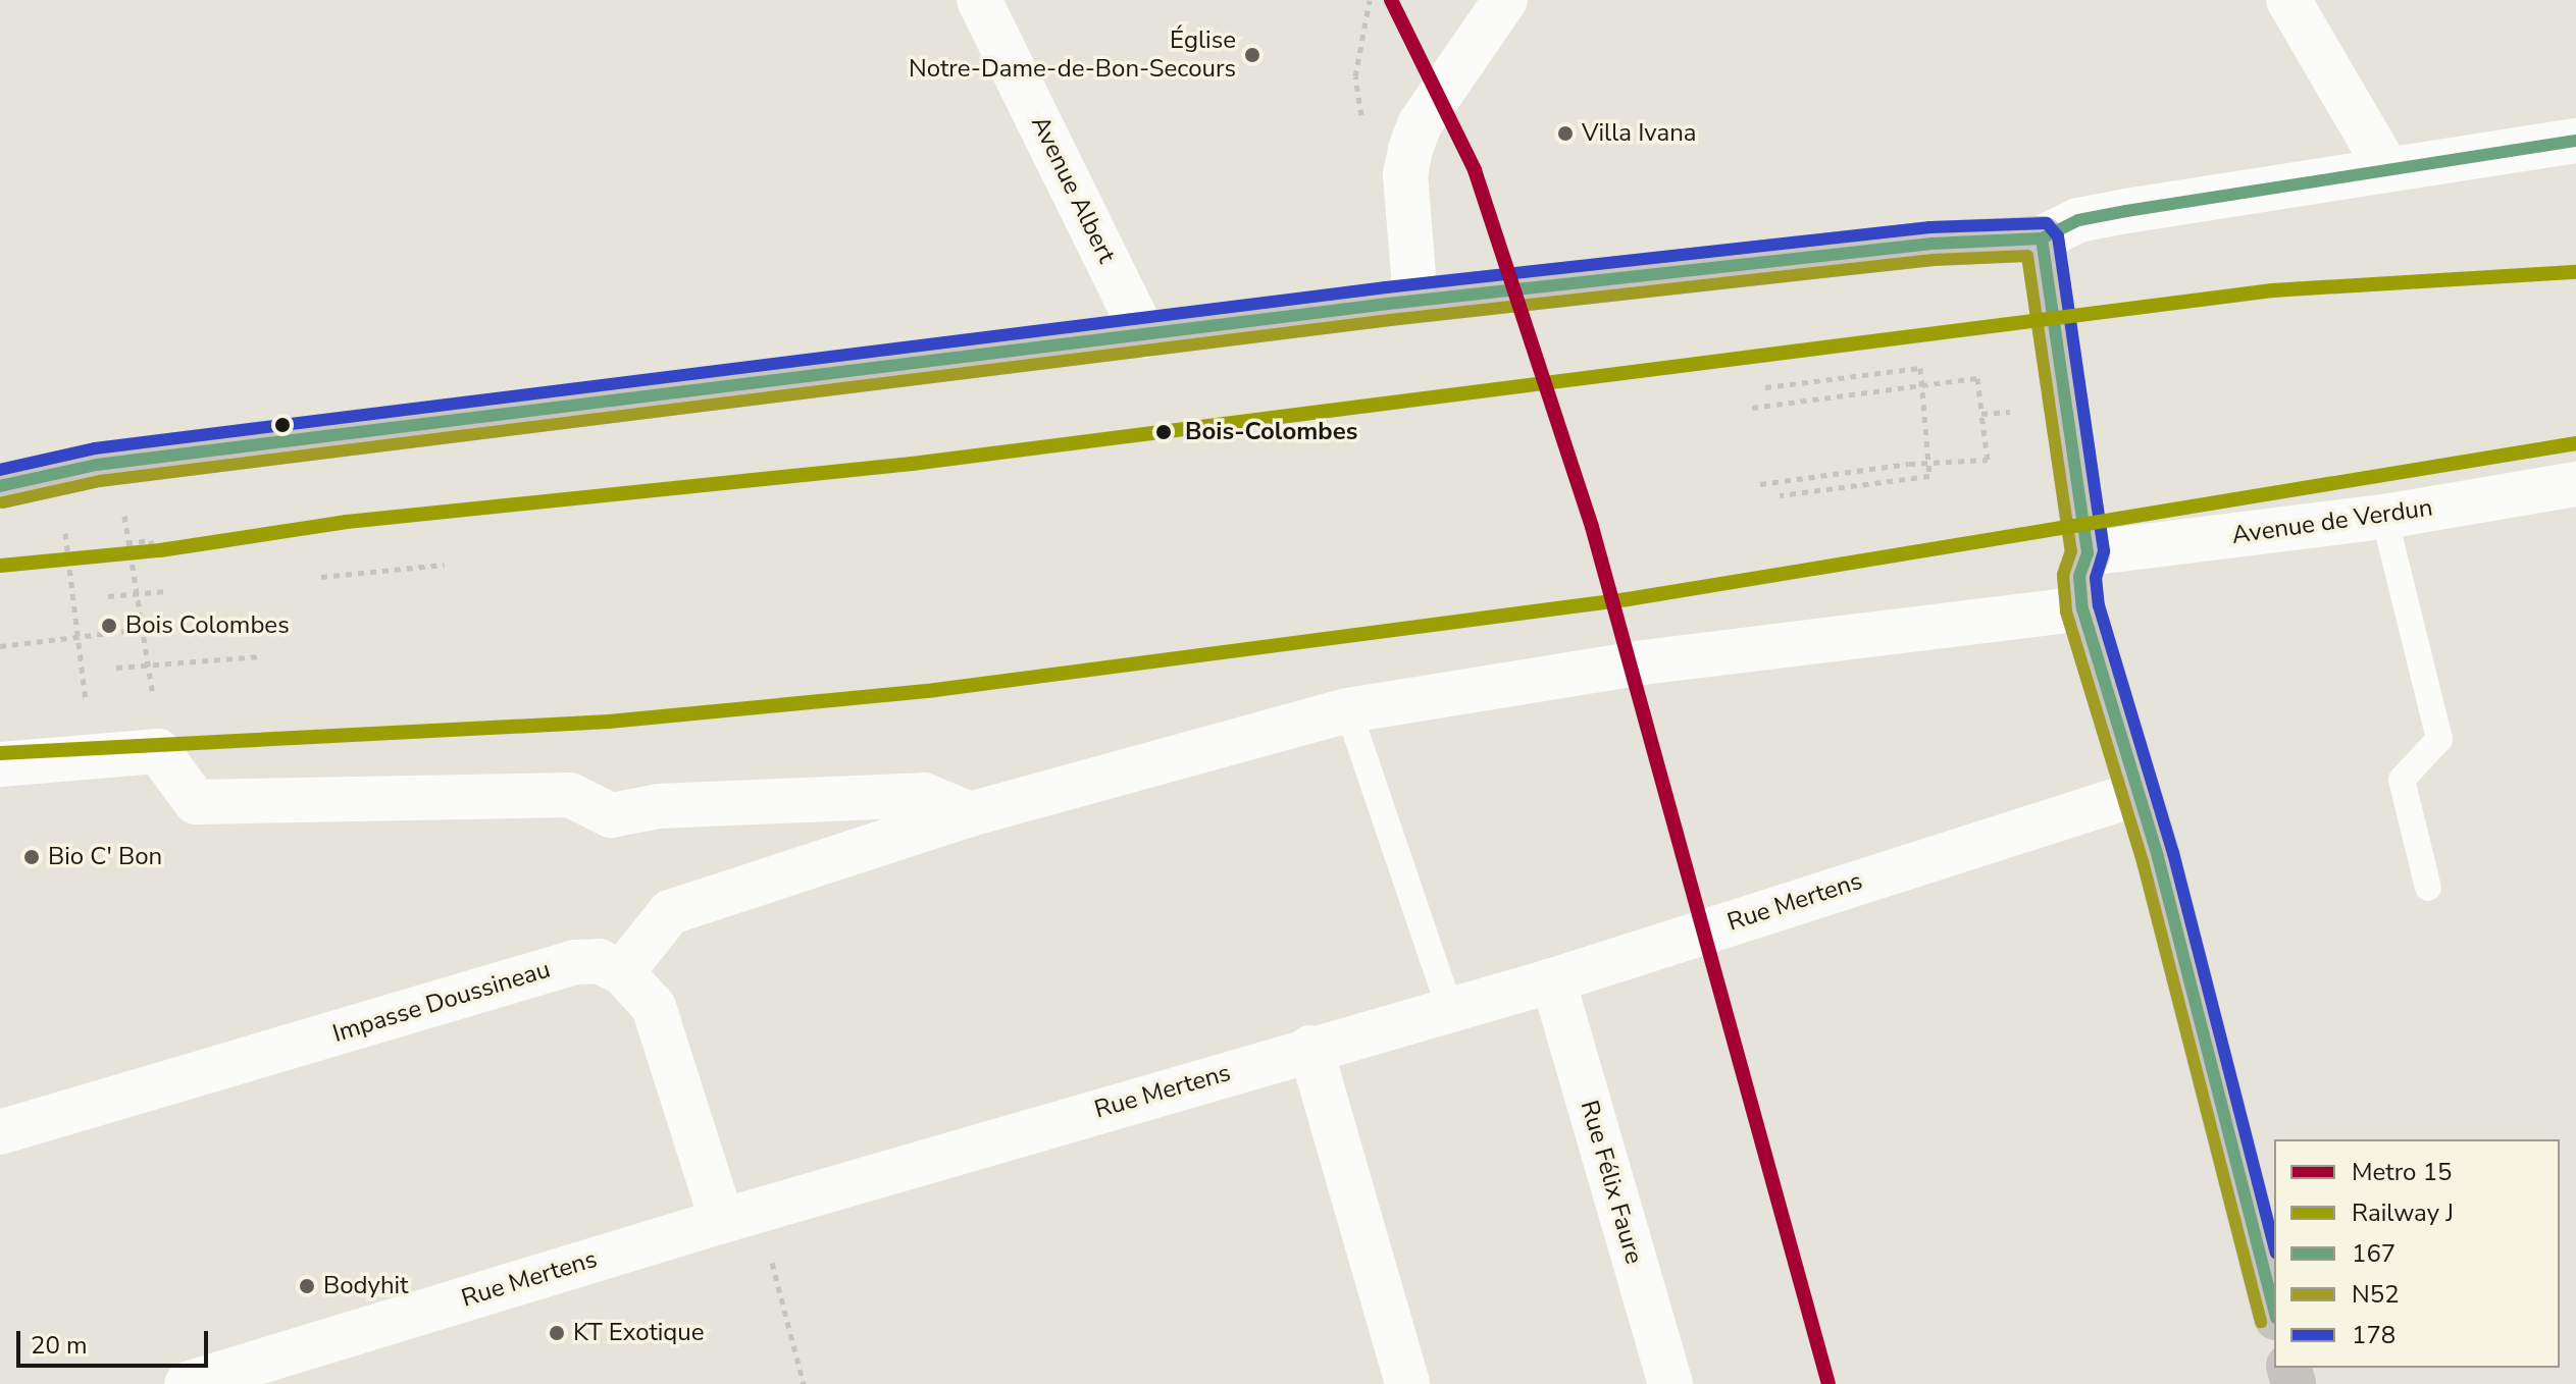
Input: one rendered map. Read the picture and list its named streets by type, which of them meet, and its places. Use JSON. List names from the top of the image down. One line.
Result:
{"streets":{"street":["Avenue Albert","Avenue de Verdun","Rue Mertens","Impasse Doussineau","Rue Félix Faure"]},"crossings":[["Rue Mertens","Rue Félix Faure"]],"places":["Église Notre-Dame-de-Bon-Secours","Villa Ivana","Bois-Colombes","Bois Colombes","Bio C' Bon","Bodyhit","KT Exotique"],"lines":["metro line 15","transit line 167","transit line 178","transit line N52","rail line J"],"legend":["Metro 15","Railway J","167","N52","178"],"scale_bar":"20 m"}
